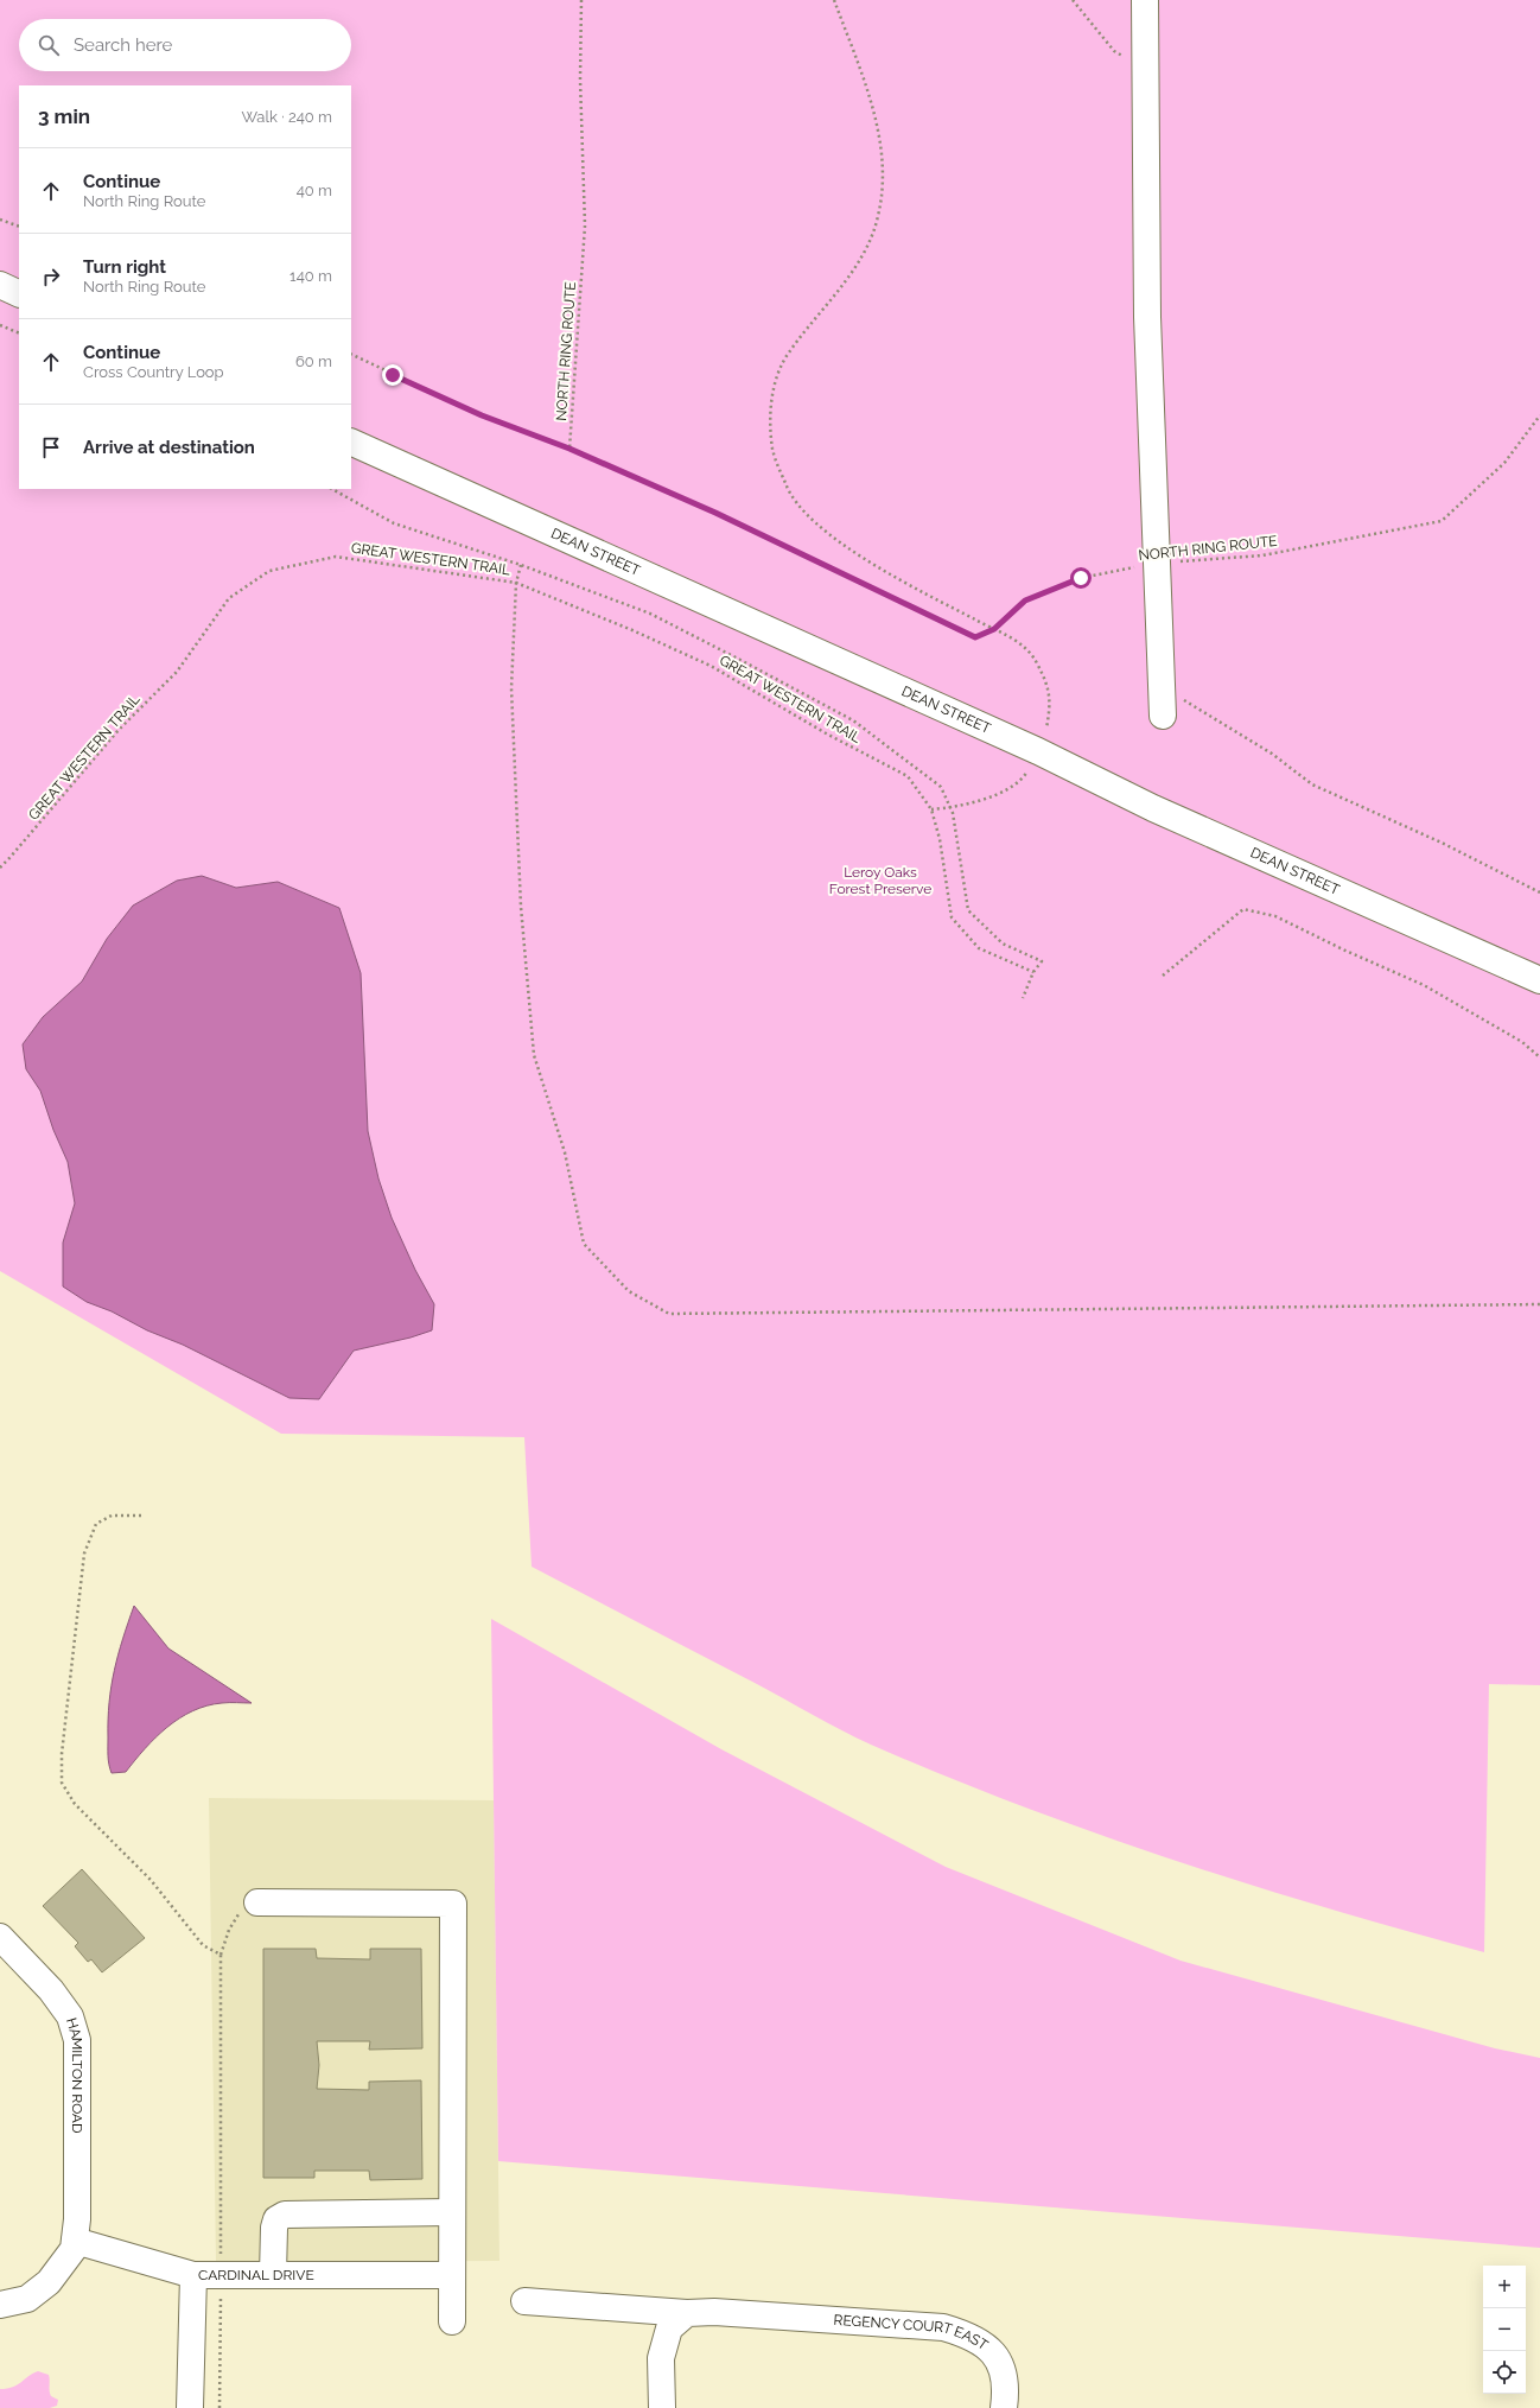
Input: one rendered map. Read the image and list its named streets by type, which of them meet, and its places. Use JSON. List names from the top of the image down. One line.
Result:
{"streets":{"street":["DEAN STREET","HAMILTON ROAD","CARDINAL DRIVE","REGENCY COURT EAST"],"path":["NORTH RING ROUTE","GREAT WESTERN TRAIL"]},"parks":["Leroy Oaks Forest Preserve"],"page":{"search":"Search here","heading":["3 min","Walk · 240 m"],"list":[["Continue","North Ring Route","40 m"],["Turn right","North Ring Route","140 m"],["Continue","Cross Country Loop","60 m"],"Arrive at destination"],"map_buttons":["+","−"]}}
